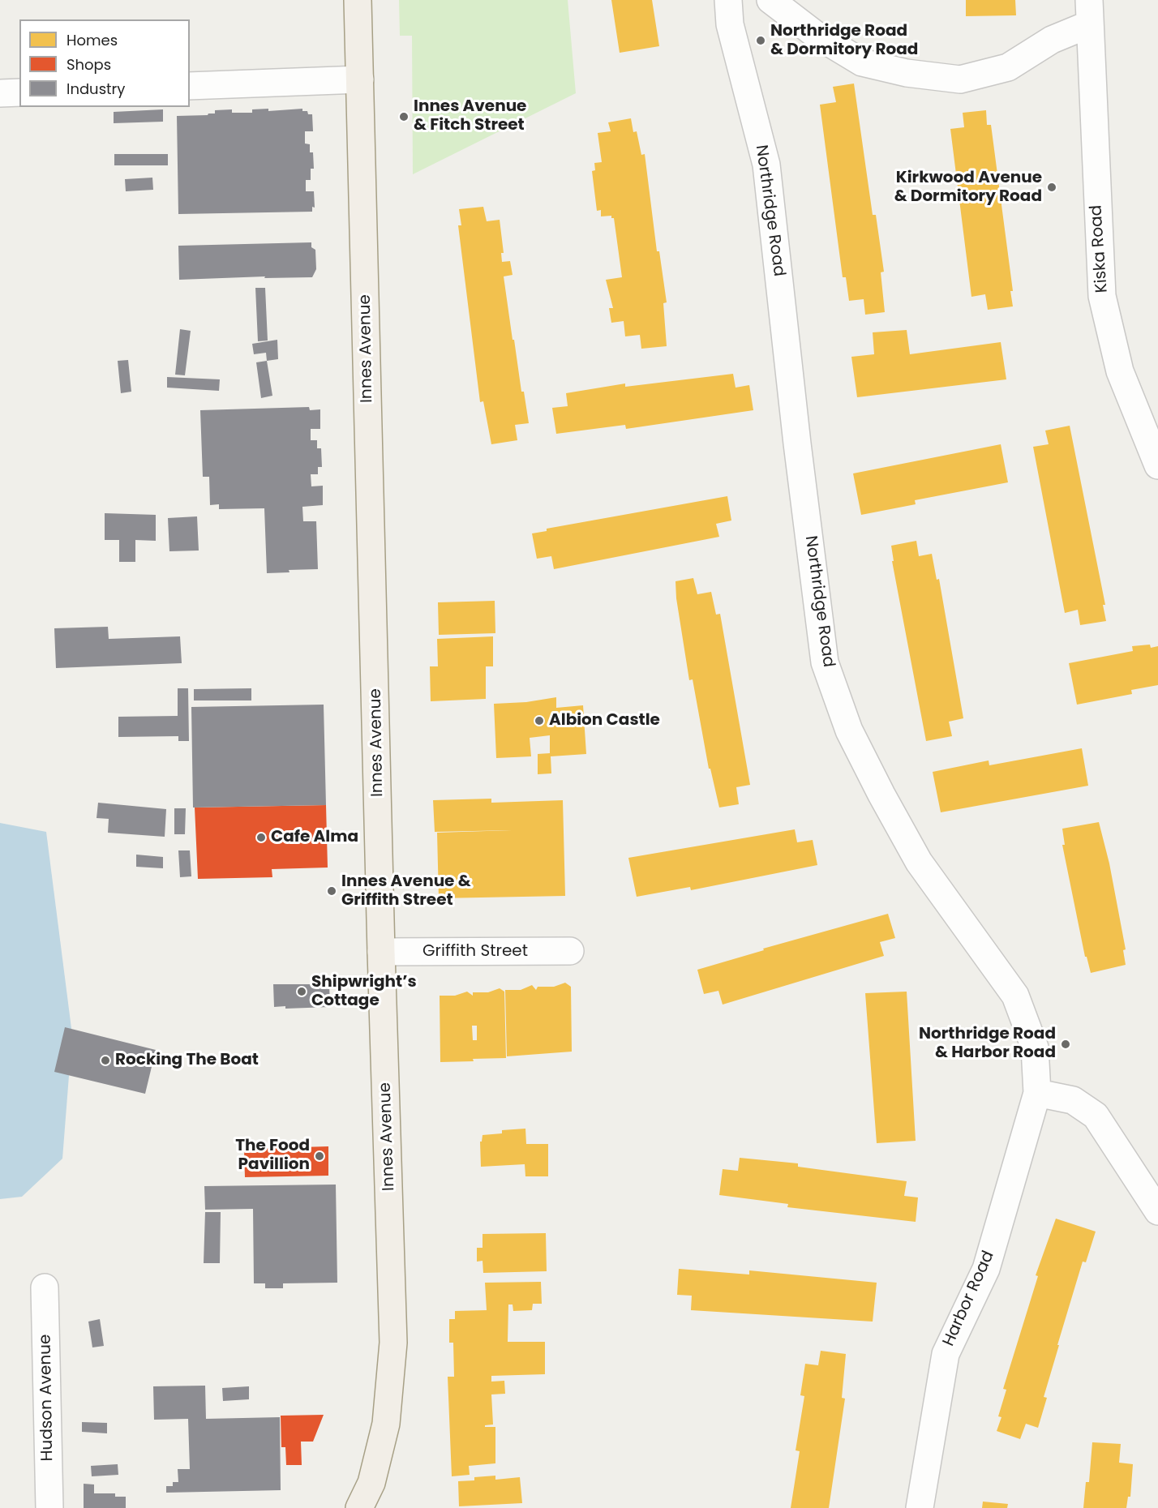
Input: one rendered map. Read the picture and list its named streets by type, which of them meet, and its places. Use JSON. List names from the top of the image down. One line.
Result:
{"streets":{"main road":["Innes Avenue"],"street":["Northridge Road","Kiska Road","Griffith Street","Harbor Road","Hudson Avenue"]},"crossings":[["Northridge Road","Harbor Road"],["Innes Avenue","Griffith Street"]],"places":["Northridge Road & Dormitory Road","Innes Avenue & Fitch Street","Kirkwood Avenue & Dormitory Road","Albion Castle","Cafe Alma","Innes Avenue & Griffith Street","Shipwright’s Cottage","Northridge Road & Harbor Road","Rocking The Boat","The Food Pavillion"],"legend":["Homes","Shops","Industry"]}
